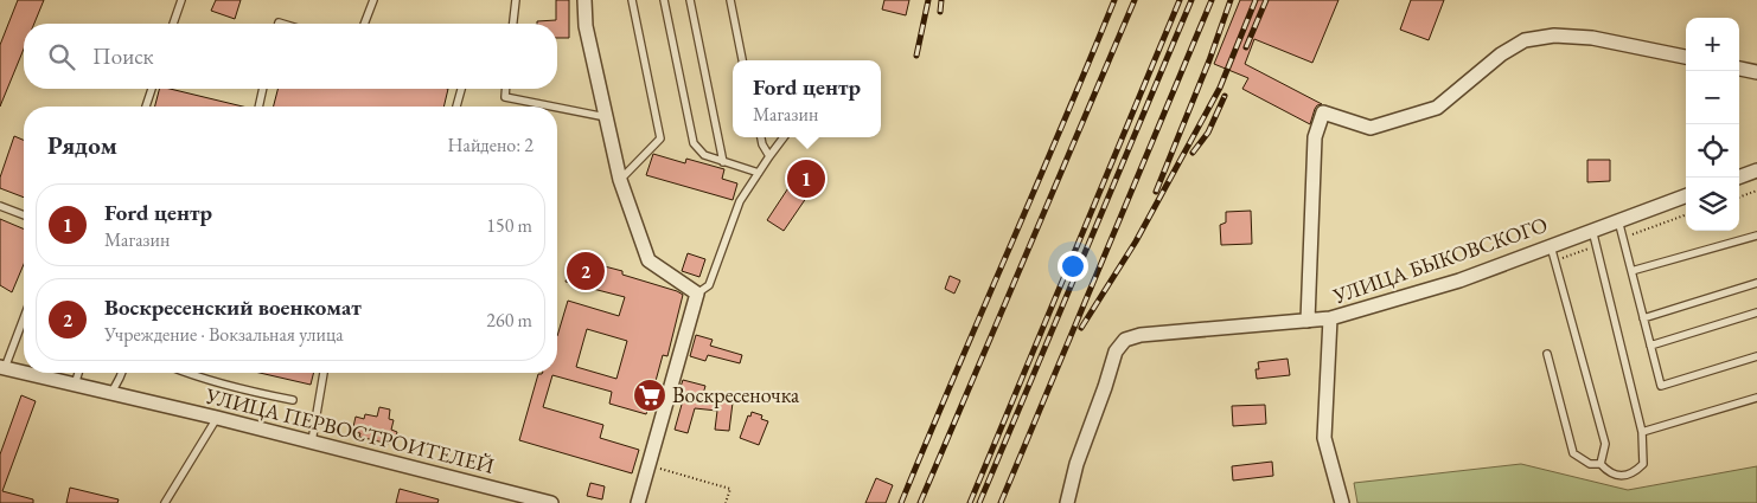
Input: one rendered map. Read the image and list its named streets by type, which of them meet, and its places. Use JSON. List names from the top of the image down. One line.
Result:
{"streets":{"street":["УЛИЦА БЫКОВСКОГО","УЛИЦА ПЕРВОСТРОИТЕЛЕЙ"]},"places":{"supermarket":["Воскресеночка"]},"page":{"map_buttons":["+","−"],"search":"Поиск","popup":["Ford центр","Магазин"],"heading":["Рядом","Найдено: 2"],"pins":["1","2"],"list":[{"mark":"1","name":"Ford центр","note":"Магазин","value":"150 m"},{"mark":"2","name":"Воскресенский военкомат","note":"Учреждение · Вокзальная улица","value":"260 m"}]}}
